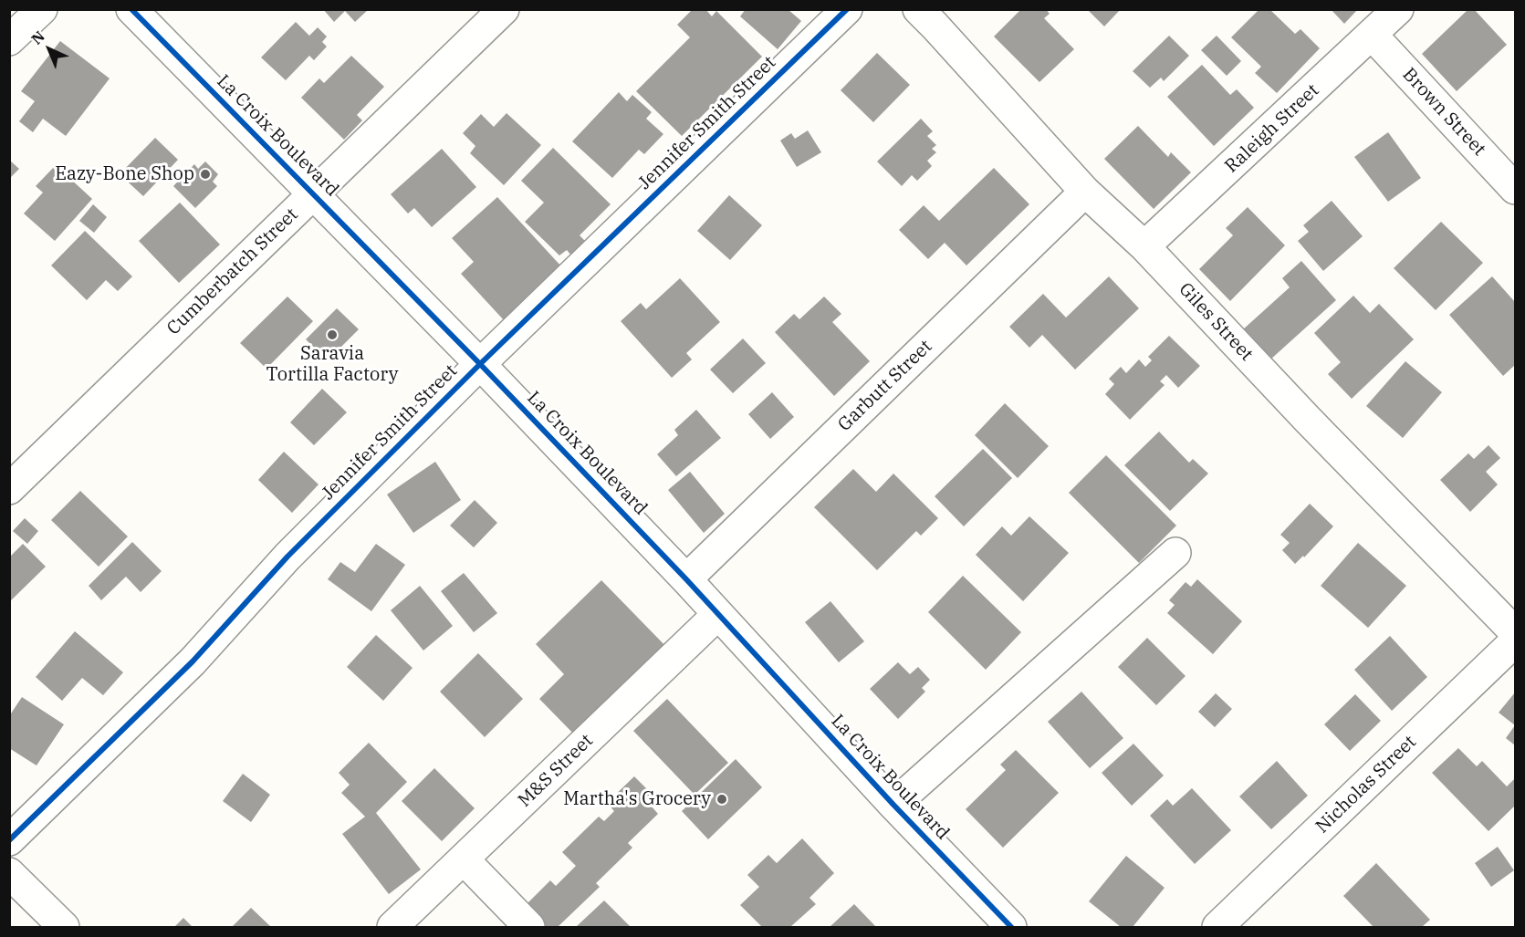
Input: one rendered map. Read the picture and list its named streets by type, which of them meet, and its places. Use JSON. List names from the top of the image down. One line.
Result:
{"streets":{"street":["Brown Street","Jennifer Smith Street","Raleigh Street","La Croix Boulevard","Cumberbatch Street","Giles Street","Garbutt Street","M&S Street","Nicholas Street"]},"crossings":[["Brown Street","Raleigh Street"],["Jennifer Smith Street","La Croix Boulevard"],["Raleigh Street","Giles Street"],["La Croix Boulevard","Cumberbatch Street"],["La Croix Boulevard","Garbutt Street"],["La Croix Boulevard","M&S Street"],["Giles Street","Garbutt Street"]],"places":["Eazy-Bone Shop","Saravia Tortilla Factory","Martha's Grocery"],"north":"top left"}
